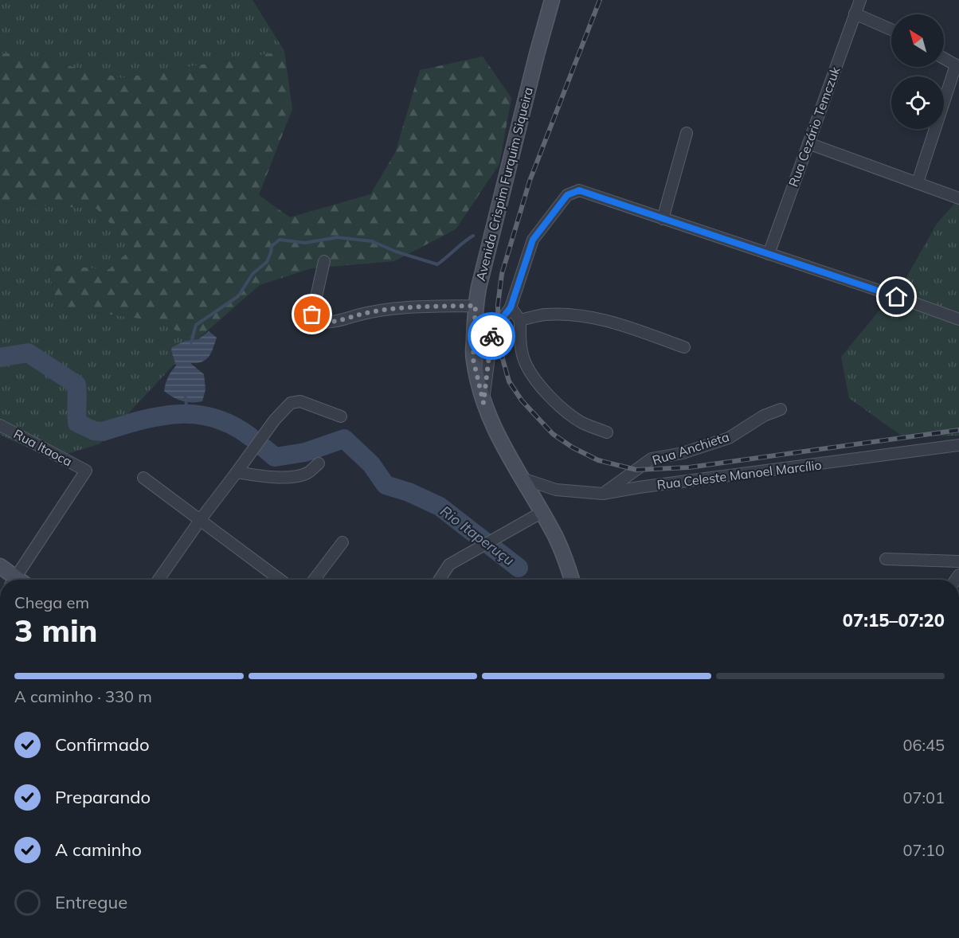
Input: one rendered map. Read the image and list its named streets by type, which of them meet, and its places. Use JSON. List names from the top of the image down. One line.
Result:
{"streets":{"main road":["Avenida Crispim Furquim Siqueira"],"street":["Rua Cezário Temczuk","Rua Itaoca","Rua Anchieta","Rua Celeste Manoel Marcílio"]},"crossings":[["Avenida Crispim Furquim Siqueira","Rua Celeste Manoel Marcílio"],["Rua Anchieta","Rua Celeste Manoel Marcílio"]],"water":["Rio Itaperuçu"],"north":"top left","page":{"heading":["3 min","Chega em","07:15–07:20"],"bar":"A caminho · 330 m","list":[["Confirmado","06:45"],["Preparando","07:01"],["A caminho","07:10"],"Entregue"]}}
